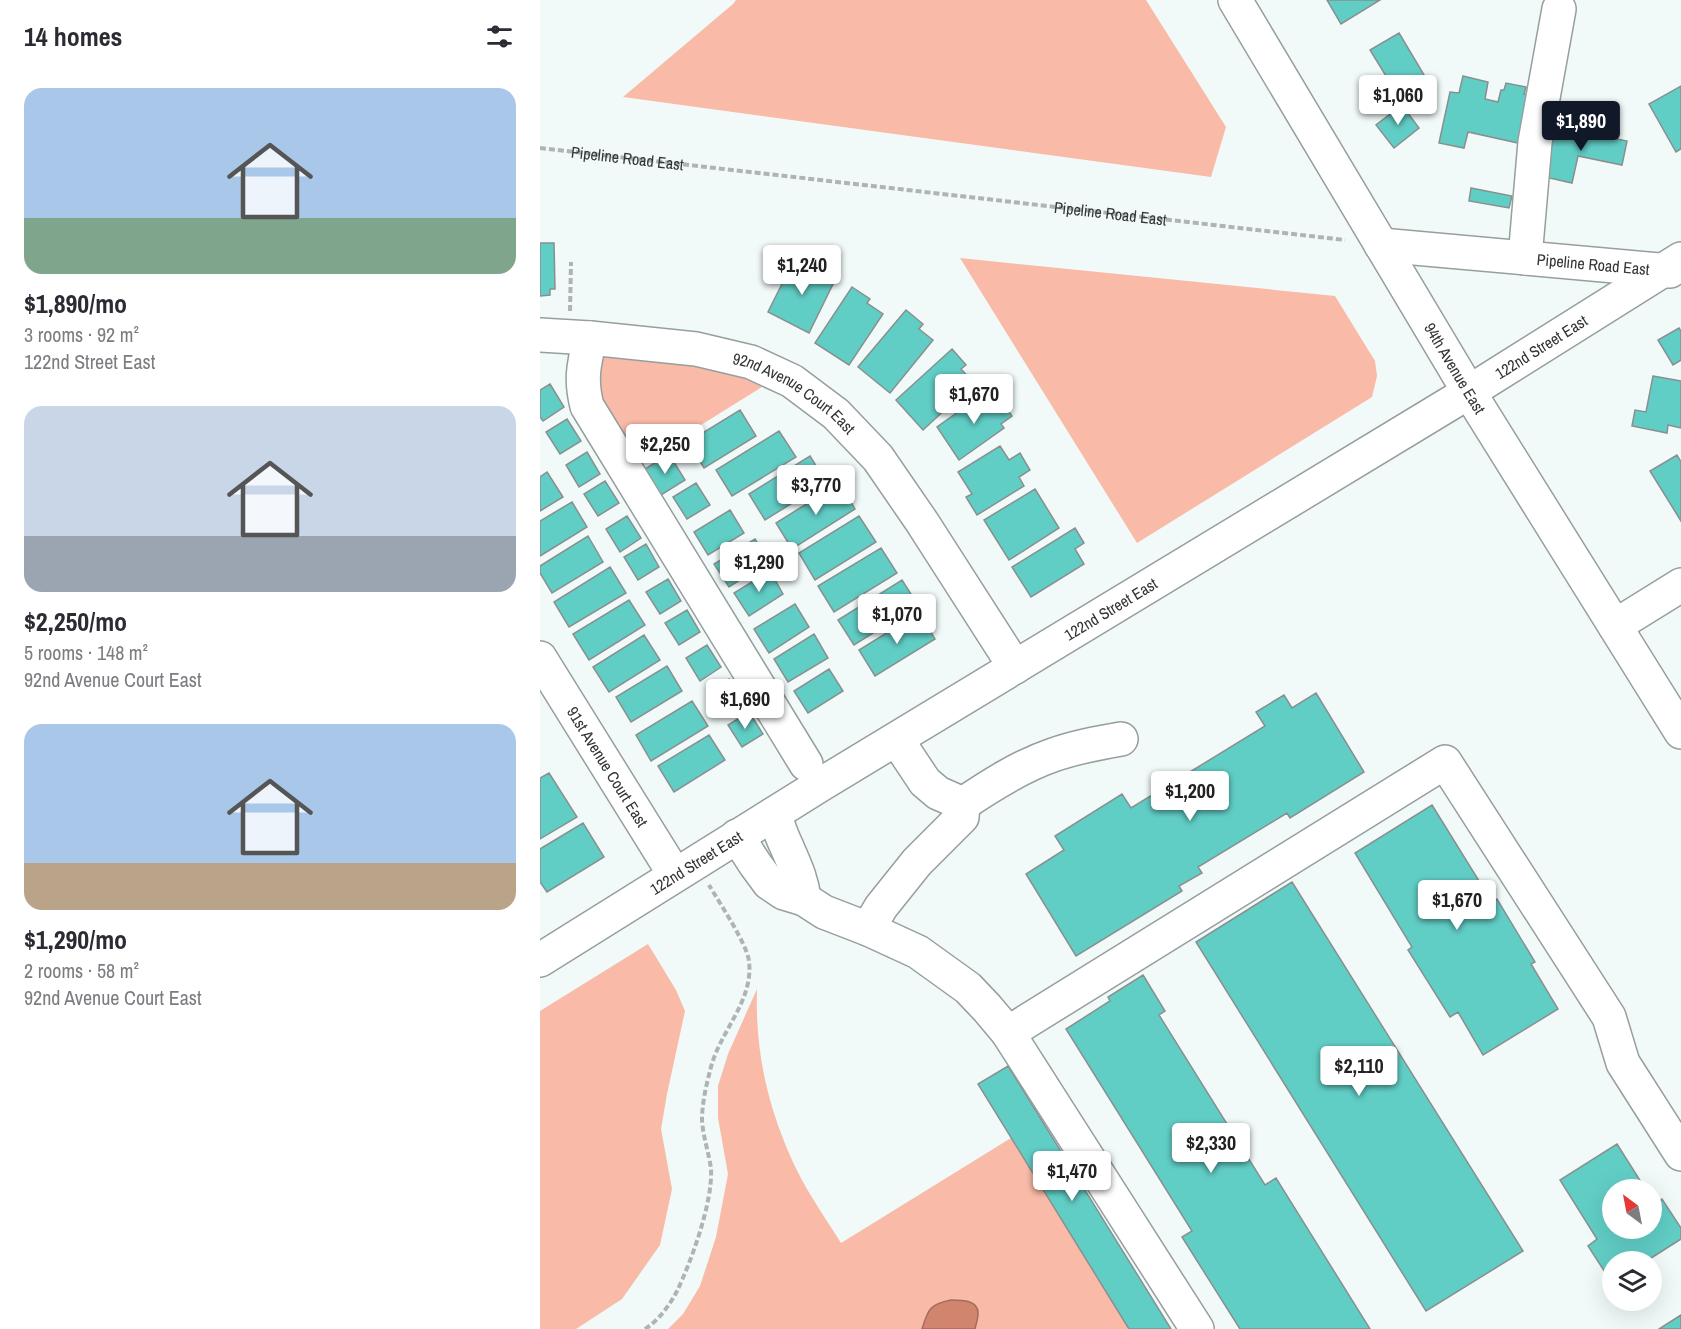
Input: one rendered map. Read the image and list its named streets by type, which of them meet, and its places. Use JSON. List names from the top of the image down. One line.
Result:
{"streets":{"street":["Pipeline Road East","122nd Street East","94th Avenue East","92nd Avenue Court East","91st Avenue Court East"]},"crossings":[["Pipeline Road East","122nd Street East"],["Pipeline Road East","94th Avenue East"],["122nd Street East","94th Avenue East"],["122nd Street East","92nd Avenue Court East"],["122nd Street East","91st Avenue Court East"]],"north":"top left","page":{"heading":"14 homes","list":[{"name":"$1,890/mo","note":"3 rooms · 92 m² · 122nd Street East"},{"name":"$2,250/mo","note":"5 rooms · 148 m² · 92nd Avenue Court East"},{"name":"$1,290/mo","note":"2 rooms · 58 m² · 92nd Avenue Court East"}],"price":["$1,060","$1,890","$1,240","$1,670","$2,250","$3,770","$1,290","$1,070","$1,690","$1,200","$1,670","$2,110","$2,330","$1,470"]}}
